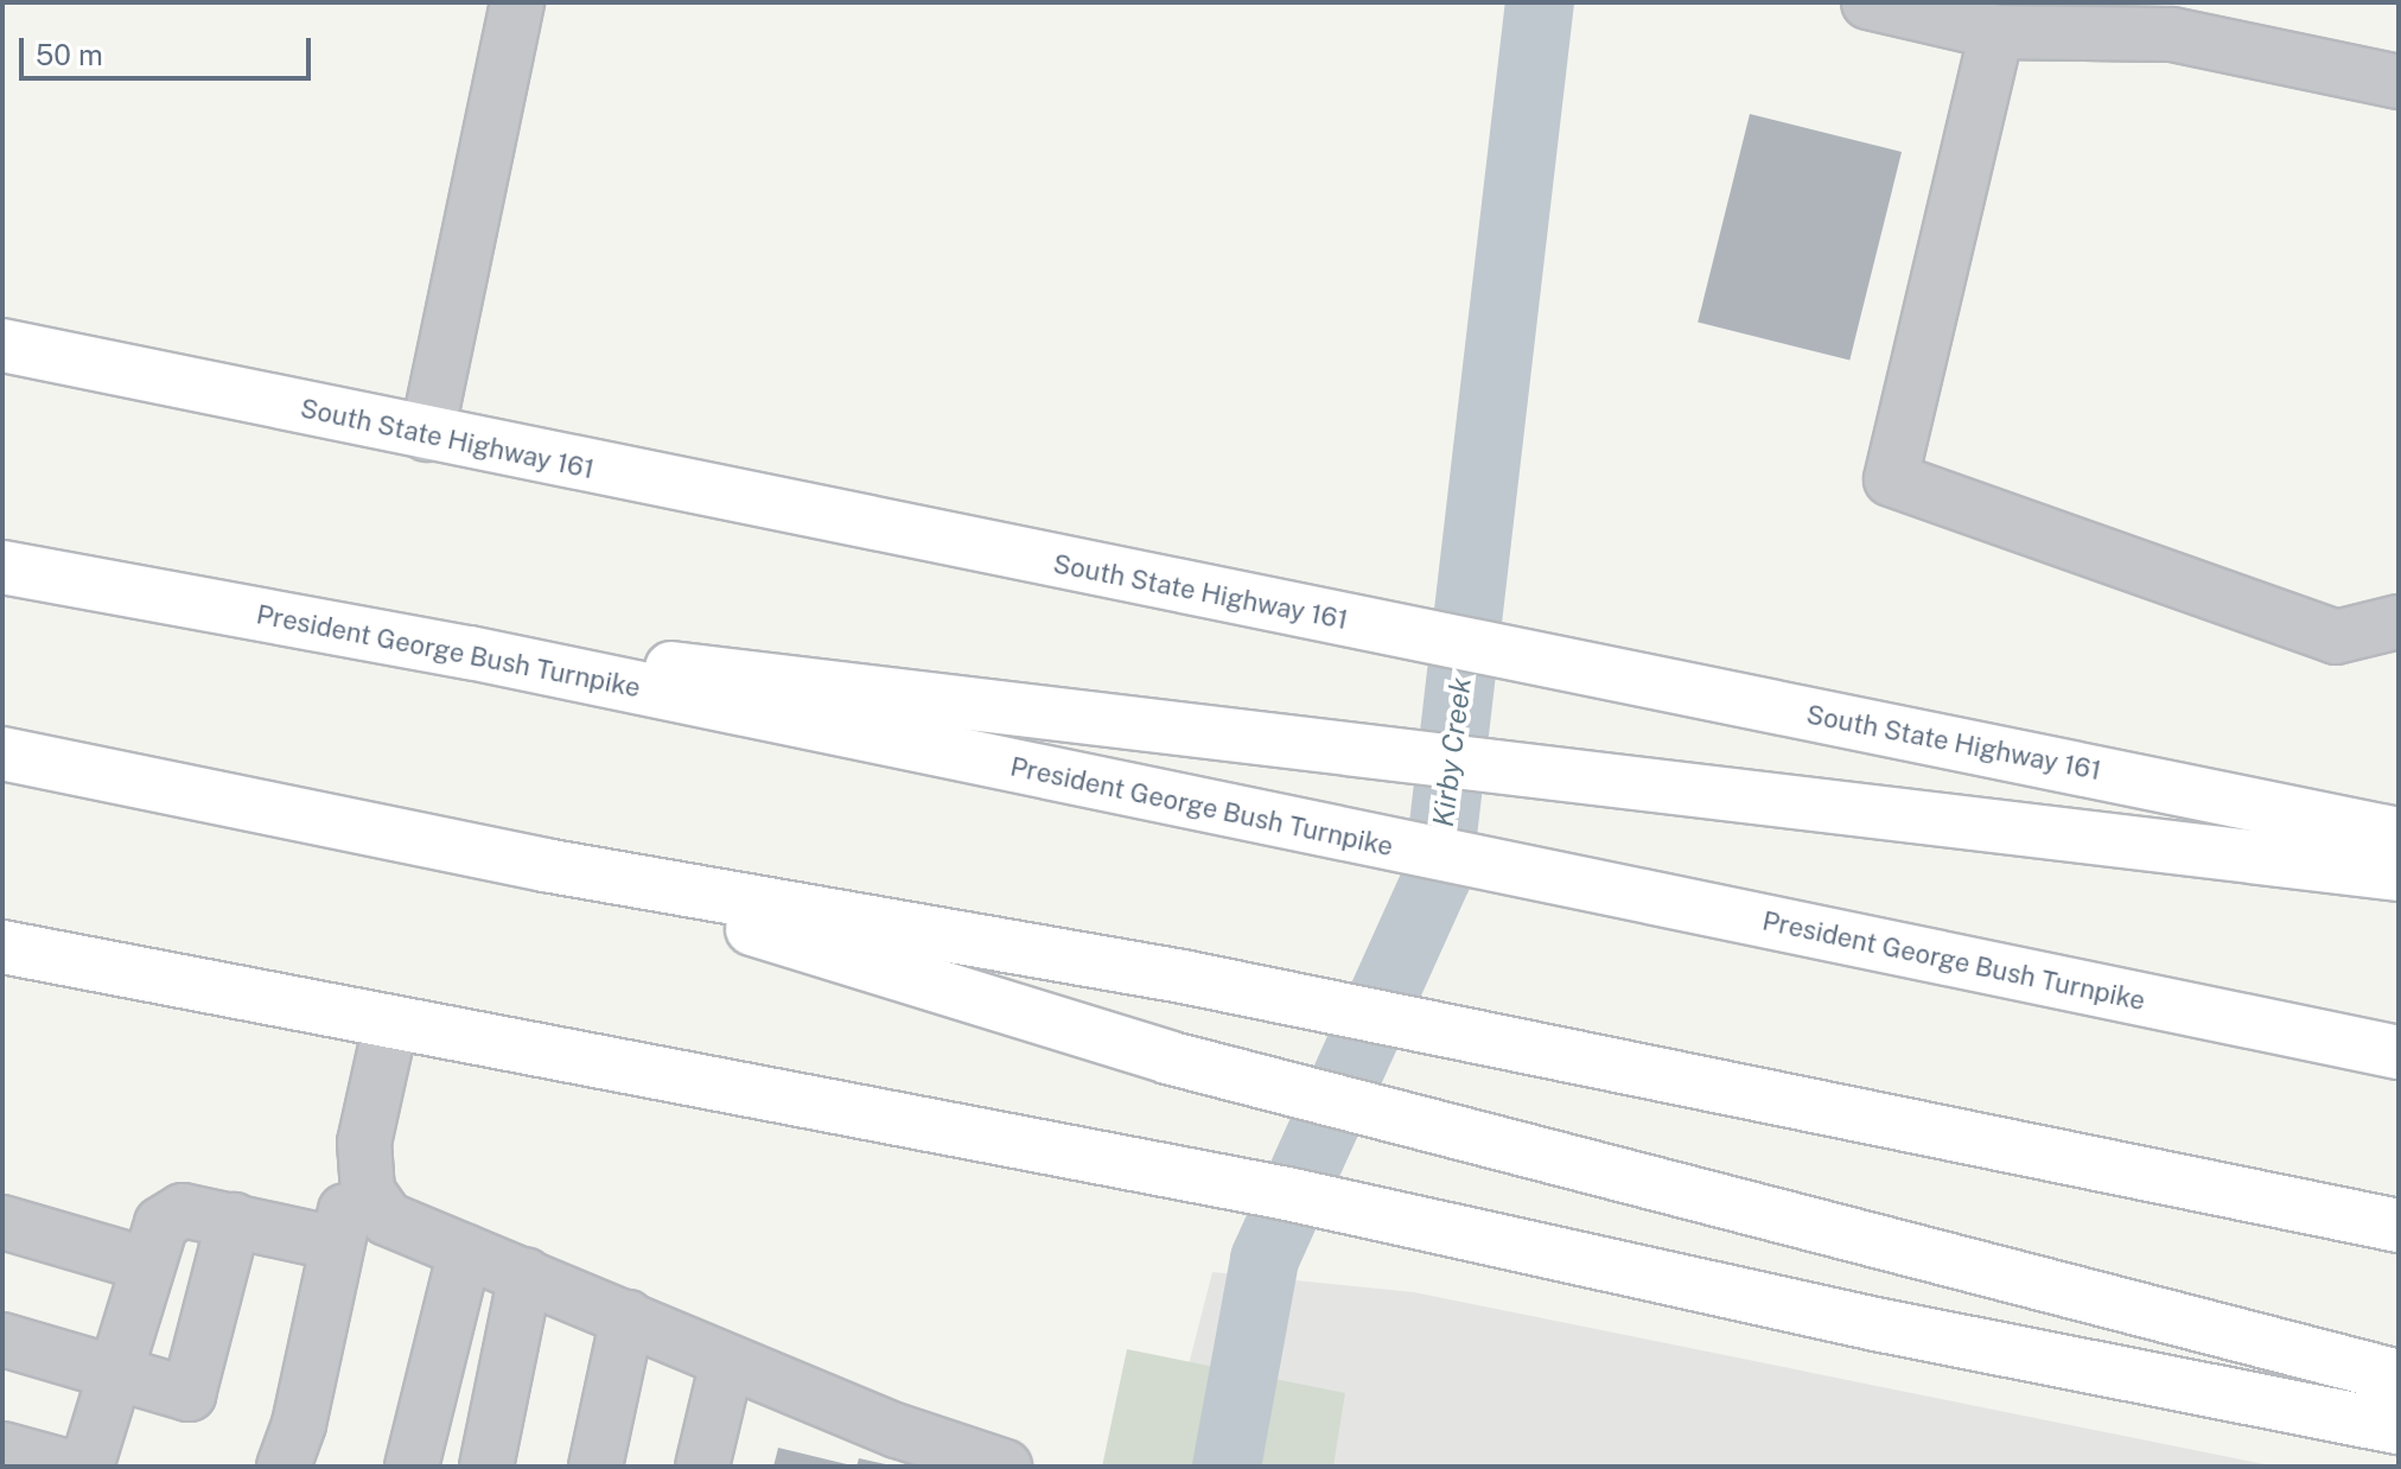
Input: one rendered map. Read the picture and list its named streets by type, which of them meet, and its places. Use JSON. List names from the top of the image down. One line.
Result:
{"streets":{"main road":["South State Highway 161","President George Bush Turnpike"]},"water":["Kirby Creek"],"scale_bar":"50 m"}
